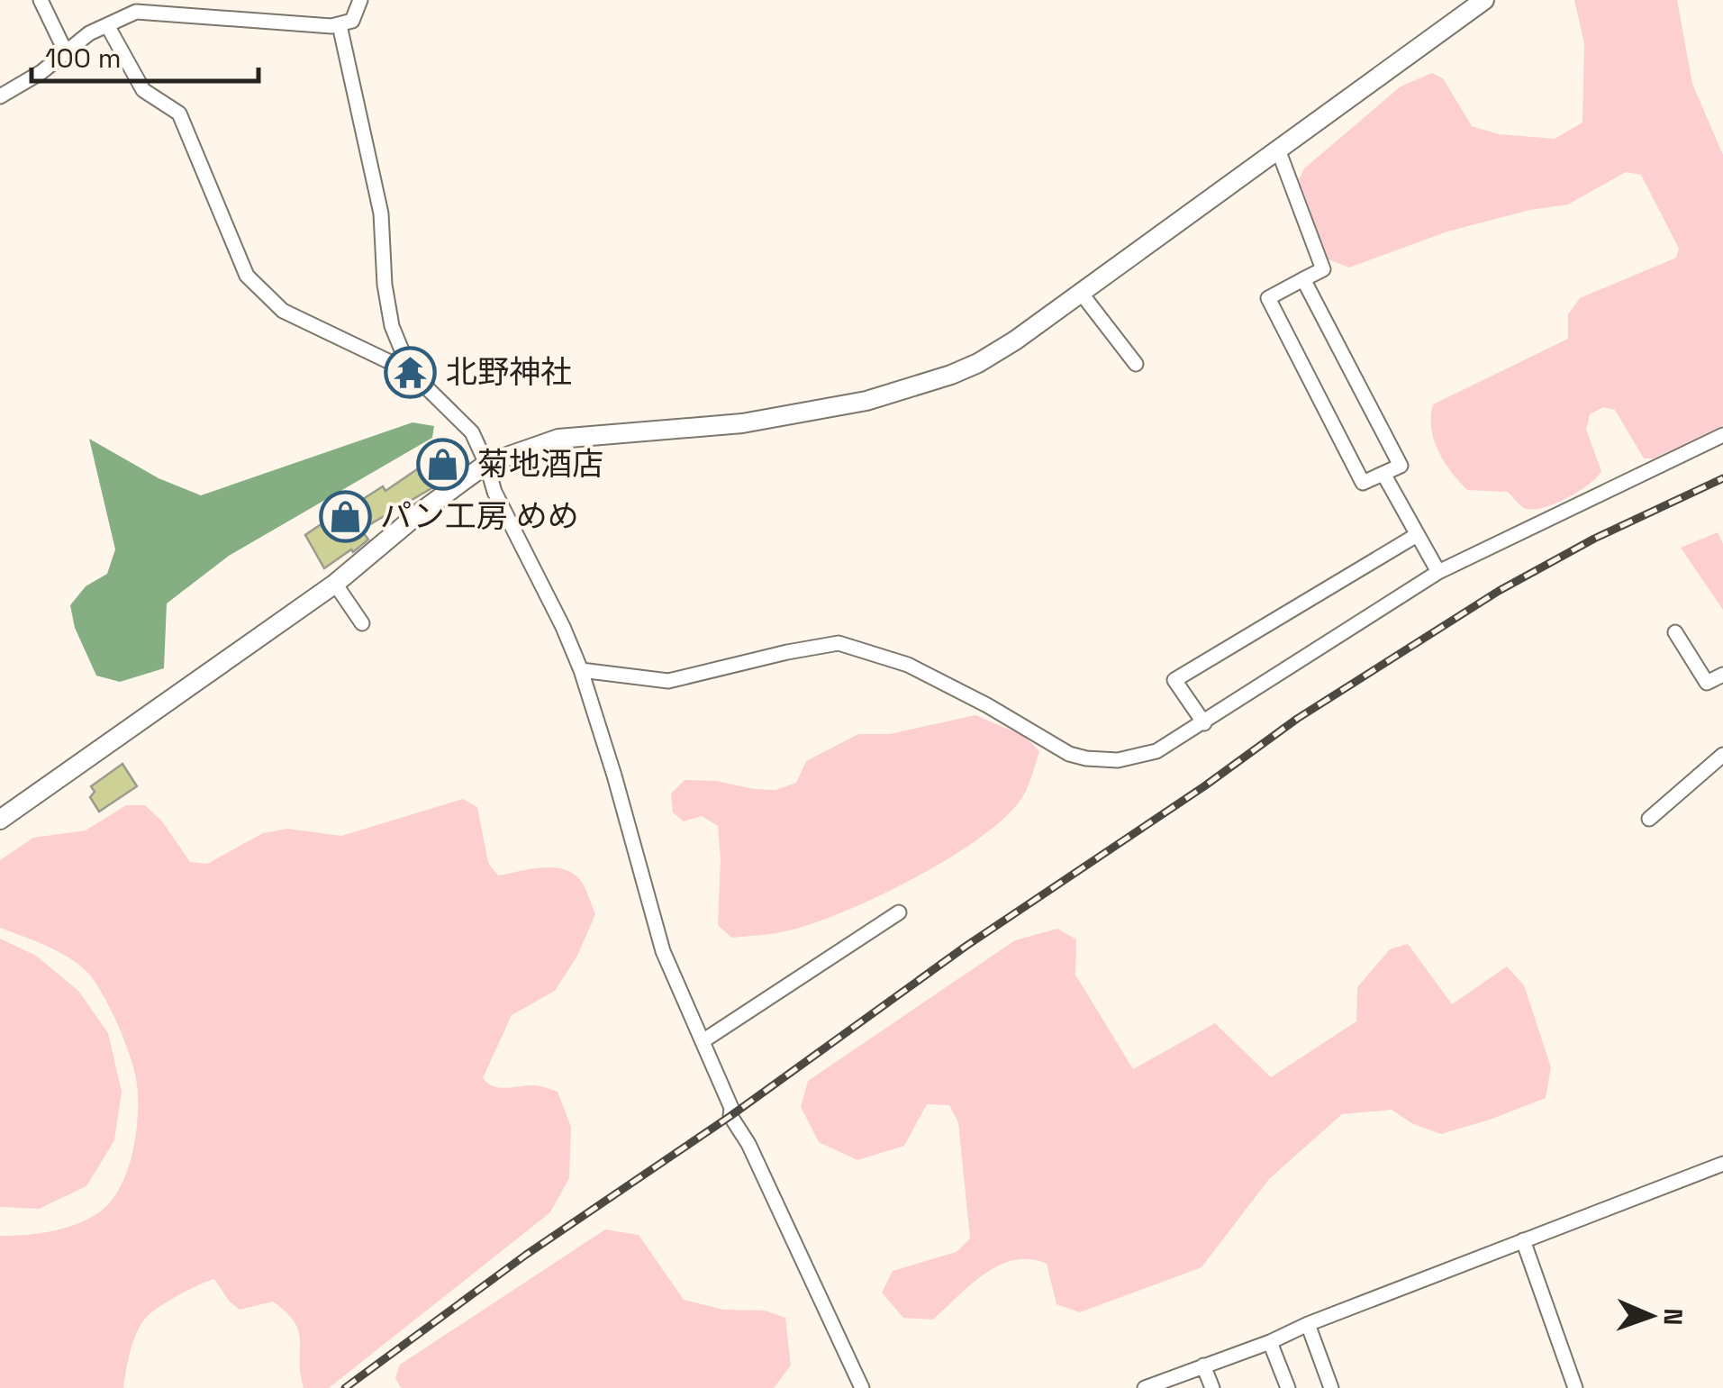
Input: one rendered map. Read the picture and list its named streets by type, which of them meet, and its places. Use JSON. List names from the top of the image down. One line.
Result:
{"places":{"temple":["北野神社"],"shop":["菊地酒店","パン工房 めめ"]},"scale_bar":"100 m","north":"right"}
